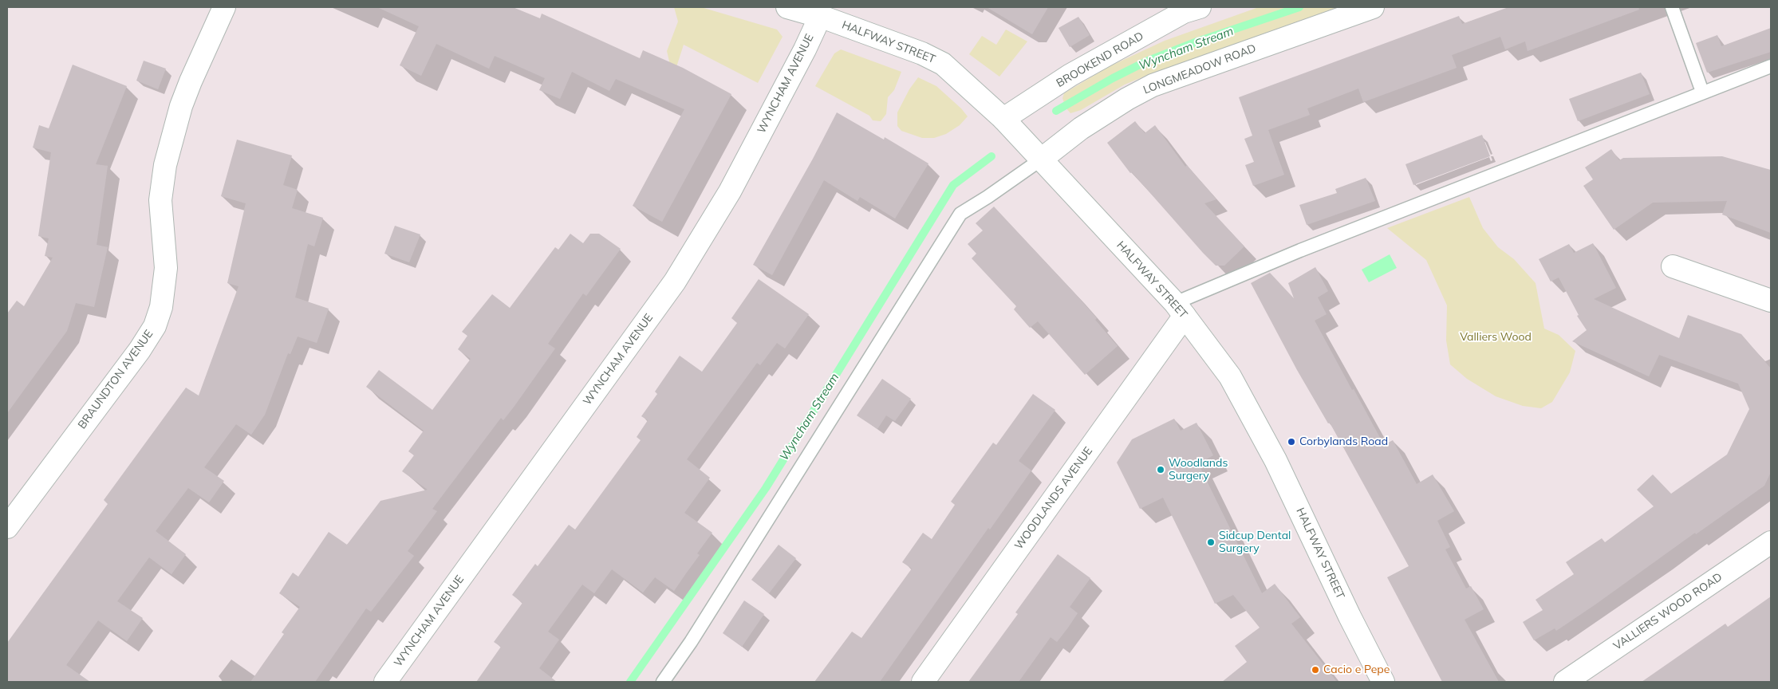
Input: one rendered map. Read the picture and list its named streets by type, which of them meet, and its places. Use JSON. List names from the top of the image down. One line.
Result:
{"streets":{"street":["HALFWAY STREET","BROOKEND ROAD","LONGMEADOW ROAD","WYNCHAM AVENUE","BRAUNDTON AVENUE","WOODLANDS AVENUE","VALLIERS WOOD ROAD"]},"crossings":[["HALFWAY STREET","BROOKEND ROAD"],["HALFWAY STREET","LONGMEADOW ROAD"],["HALFWAY STREET","WYNCHAM AVENUE"],["HALFWAY STREET","WOODLANDS AVENUE"]],"water":["Wyncham Stream"],"parks":["Valliers Wood"],"places":["Corbylands Road","Woodlands Surgery","Sidcup Dental Surgery","Cacio e Pepe"]}
